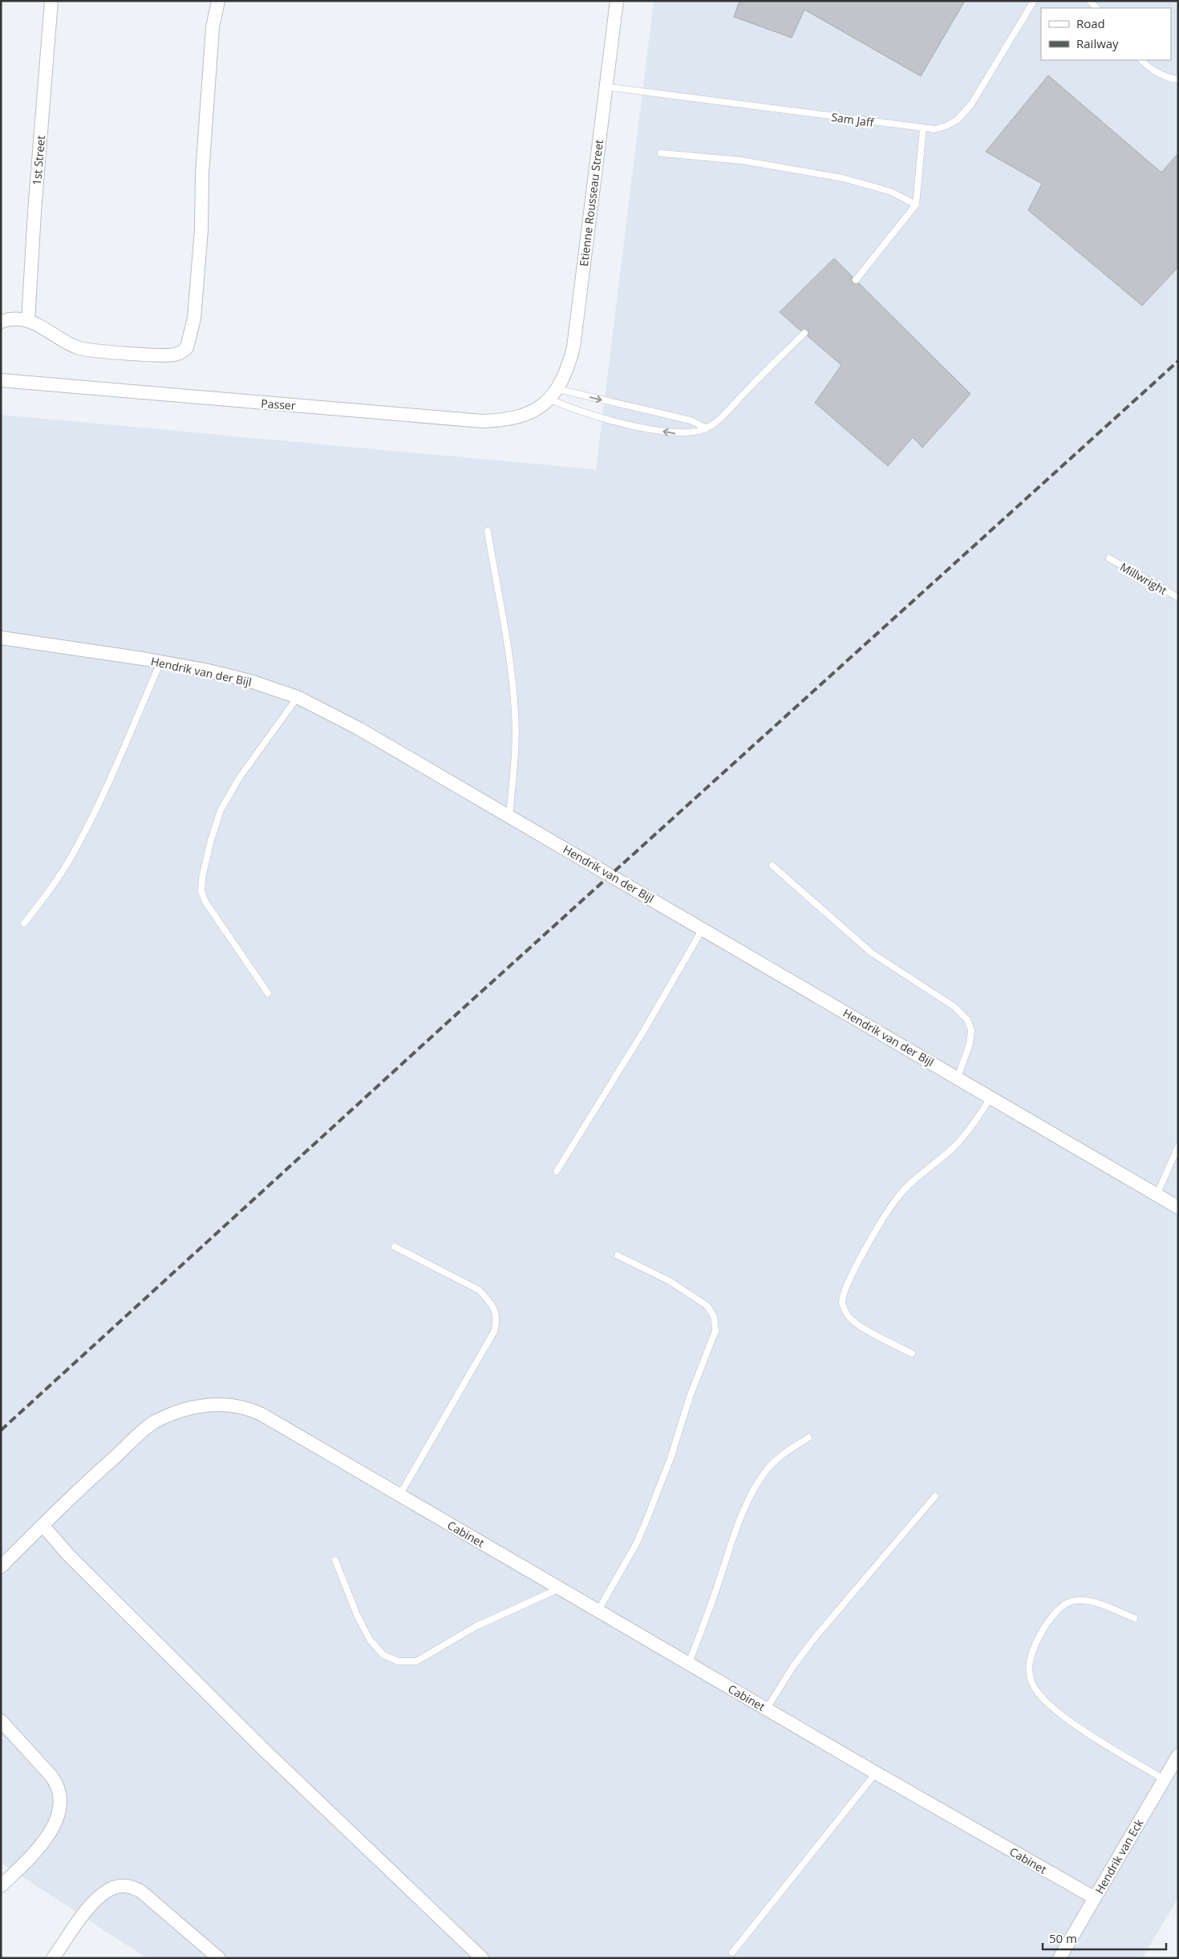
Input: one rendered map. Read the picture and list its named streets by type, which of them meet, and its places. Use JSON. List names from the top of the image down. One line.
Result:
{"streets":{"street":["1st Street","Etienne Rousseau Street","Passer","Hendrik van der Bijl","Cabinet","Hendrik van Eck"],"lane":["Sam Jaff","Millwright"]},"crossings":[["Sam Jaff","Etienne Rousseau Street"],["Etienne Rousseau Street","Passer"],["Cabinet","Hendrik van Eck"]],"legend":["Road","Railway"],"scale_bar":"50 m"}
